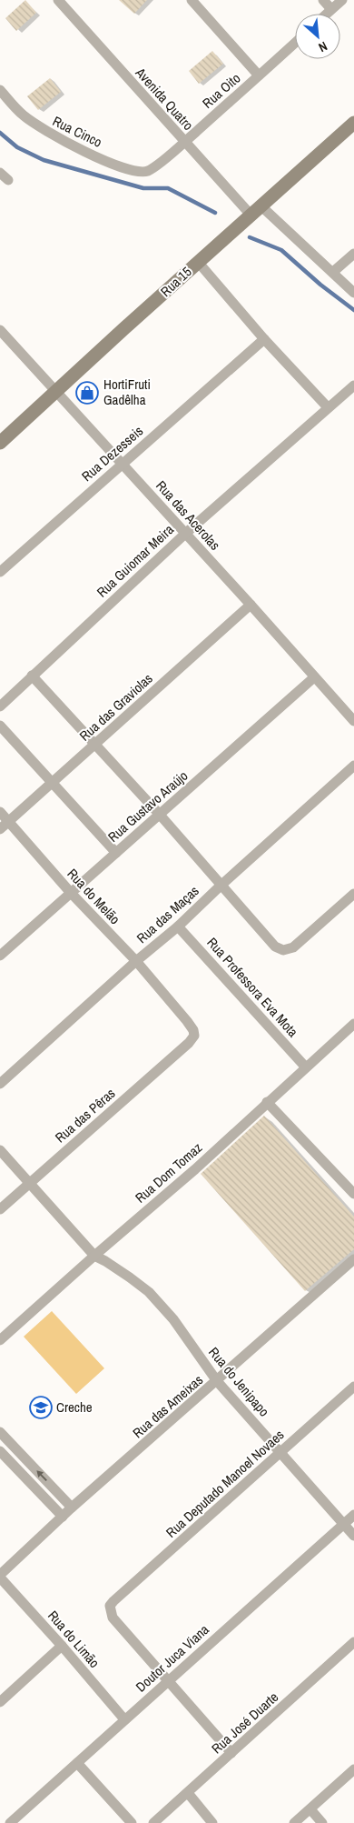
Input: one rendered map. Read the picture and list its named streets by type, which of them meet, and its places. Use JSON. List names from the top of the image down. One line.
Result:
{"streets":{"main road":["Rua 15"],"street":["Rua Oito","Avenida Quatro","Rua Cinco","Rua Dezesseis","Rua das Acerolas","Rua Guiomar Meira","Rua das Graviolas","Rua Gustavo Araújo","Rua do Melão","Rua das Maças","Rua Professora Eva Mota","Rua das Pêras","Rua Dom Tomaz","Rua do Jenipapo","Rua das Ameixas","Rua Deputado Manoel Novaes","Rua do Limão","Doutor Juca Viana","Rua José Duarte"]},"crossings":[["Rua Oito","Avenida Quatro"],["Rua Oito","Rua Cinco"],["Avenida Quatro","Rua 15"],["Rua 15","Rua das Acerolas"],["Rua Dezesseis","Rua das Acerolas"],["Rua das Acerolas","Rua Guiomar Meira"],["Rua das Acerolas","Rua das Graviolas"],["Rua das Acerolas","Rua Gustavo Araújo"],["Rua das Graviolas","Rua do Melão"],["Rua Gustavo Araújo","Rua do Melão"],["Rua do Melão","Rua das Maças"],["Rua do Melão","Rua das Pêras"],["Rua das Maças","Rua Professora Eva Mota"],["Rua Professora Eva Mota","Rua Dom Tomaz"],["Rua das Pêras","Rua do Jenipapo"],["Rua Dom Tomaz","Rua do Jenipapo"],["Rua do Jenipapo","Rua das Ameixas"],["Rua do Jenipapo","Rua Deputado Manoel Novaes"],["Rua do Jenipapo","Doutor Juca Viana"],["Rua das Ameixas","Rua do Limão"],["Rua Deputado Manoel Novaes","Doutor Juca Viana"],["Rua do Limão","Doutor Juca Viana"]],"places":{"shop":["HortiFruti Gadêlha"],"school or university":["Creche"]},"north":"bottom right"}
